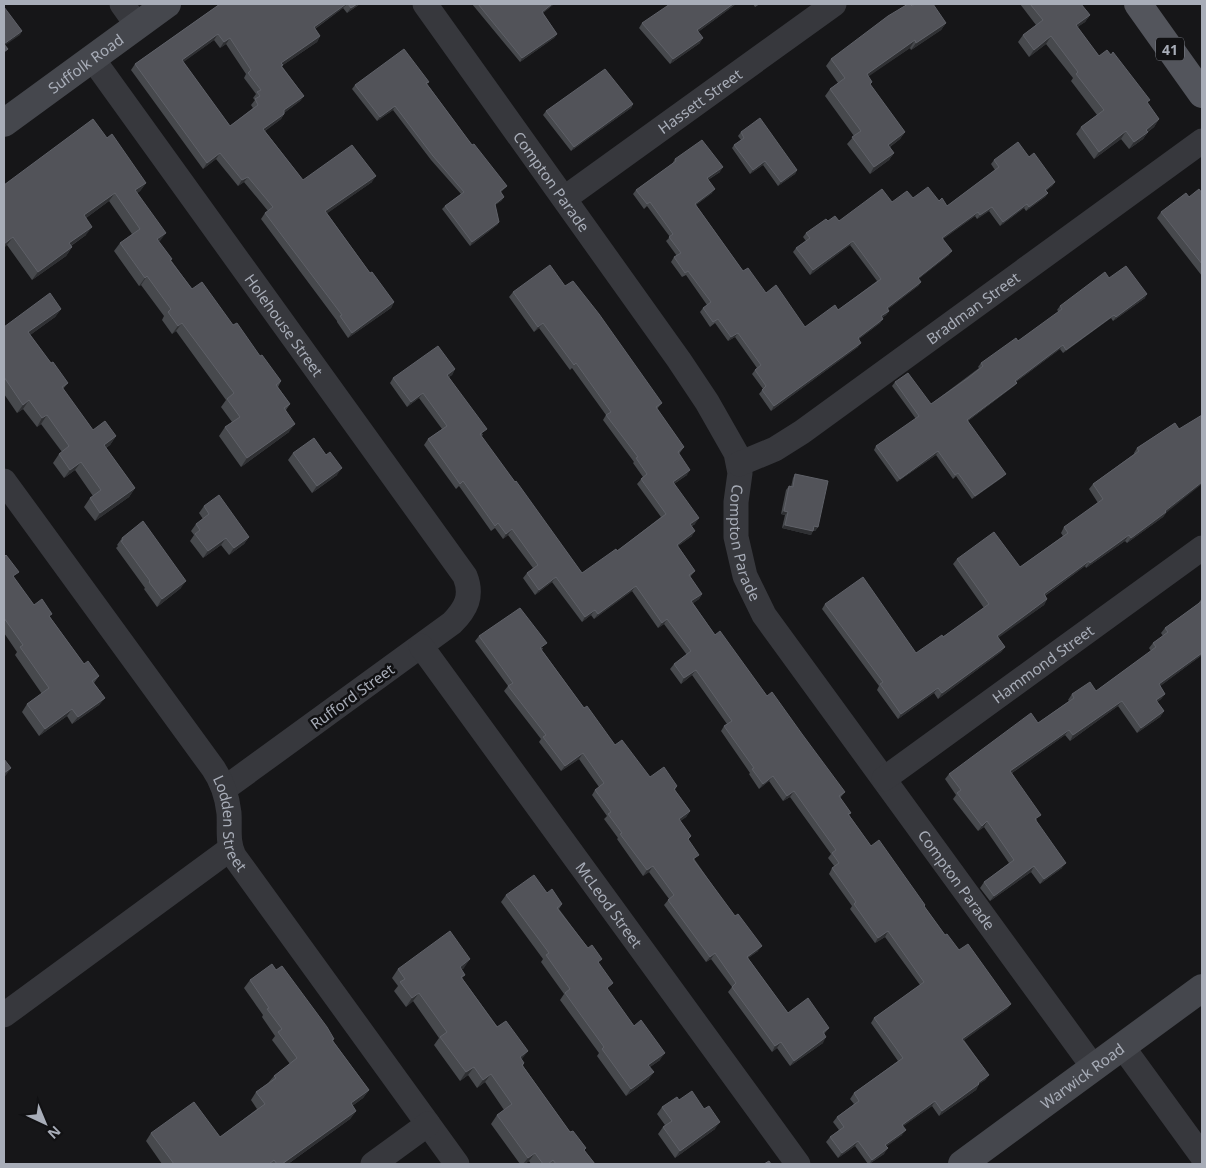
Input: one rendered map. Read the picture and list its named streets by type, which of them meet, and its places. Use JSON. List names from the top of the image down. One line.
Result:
{"streets":{"main road":["41"],"street":["Suffolk Road","Hassett Street","Compton Parade","Bradman Street","Holehouse Street","Hammond Street","Rufford Street","Lodden Street","McLeod Street","Warwick Road"]},"crossings":[["Suffolk Road","Holehouse Street"],["Hassett Street","Compton Parade"],["Compton Parade","Bradman Street"],["Compton Parade","Hammond Street"],["Compton Parade","Warwick Road"],["Holehouse Street","Rufford Street"],["Rufford Street","Lodden Street"],["Rufford Street","McLeod Street"]],"north":"bottom right"}
